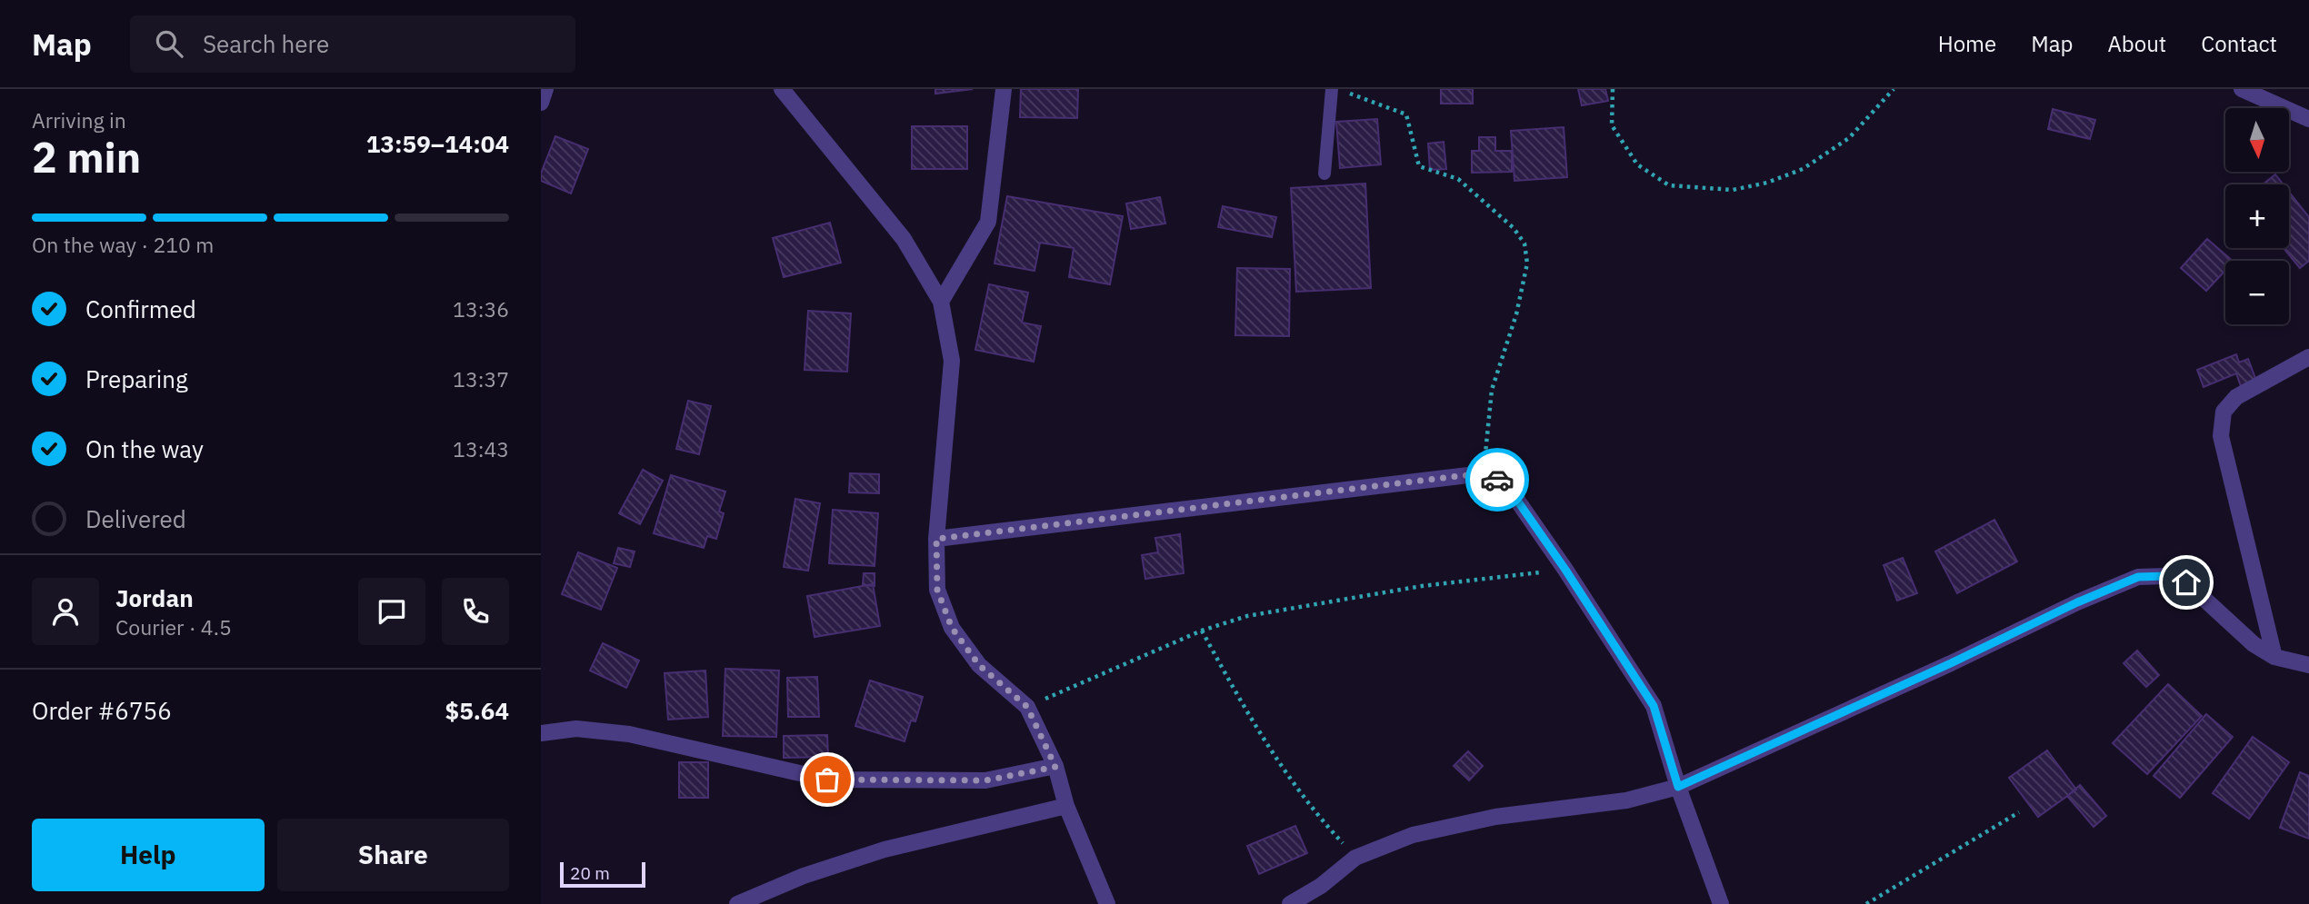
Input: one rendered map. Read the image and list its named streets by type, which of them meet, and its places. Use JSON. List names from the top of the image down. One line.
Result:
{"scale_bar":"20 m","north":"bottom","page":{"header":"Map","search":"Search here","nav":["Home","Map","About","Contact"],"heading":["2 min","Arriving in","13:59–14:04"],"panel":["Jordan","Courier · 4.5","Order #6756","$5.64"],"map_buttons":["+","−"],"bar":"On the way · 210 m","list":[["Confirmed","13:36"],["Preparing","13:37"],["On the way","13:43"],"Delivered"],"buttons":["Help","Share"],"scale":"20 m"}}
